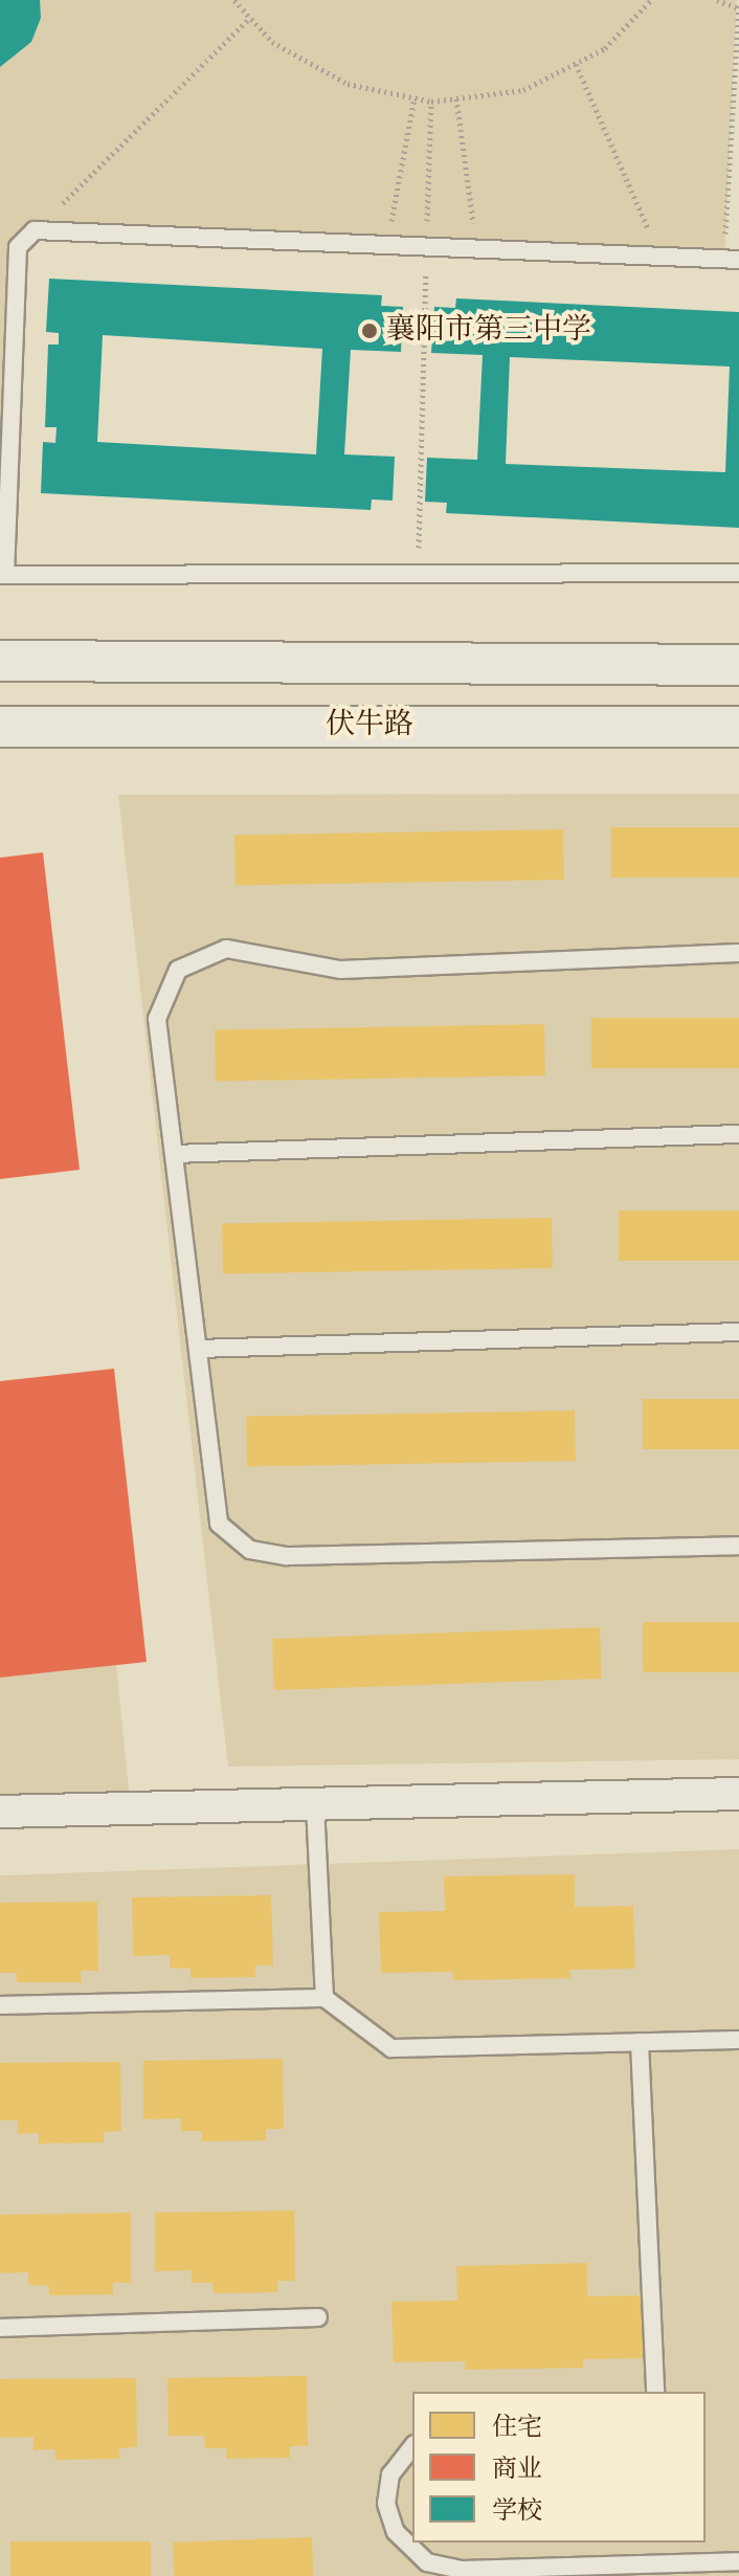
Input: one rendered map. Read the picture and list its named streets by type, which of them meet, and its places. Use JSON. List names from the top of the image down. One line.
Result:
{"streets":{"street":["伏牛路"]},"places":["襄阳市第三中学"],"legend":["住宅","商业","学校"]}
